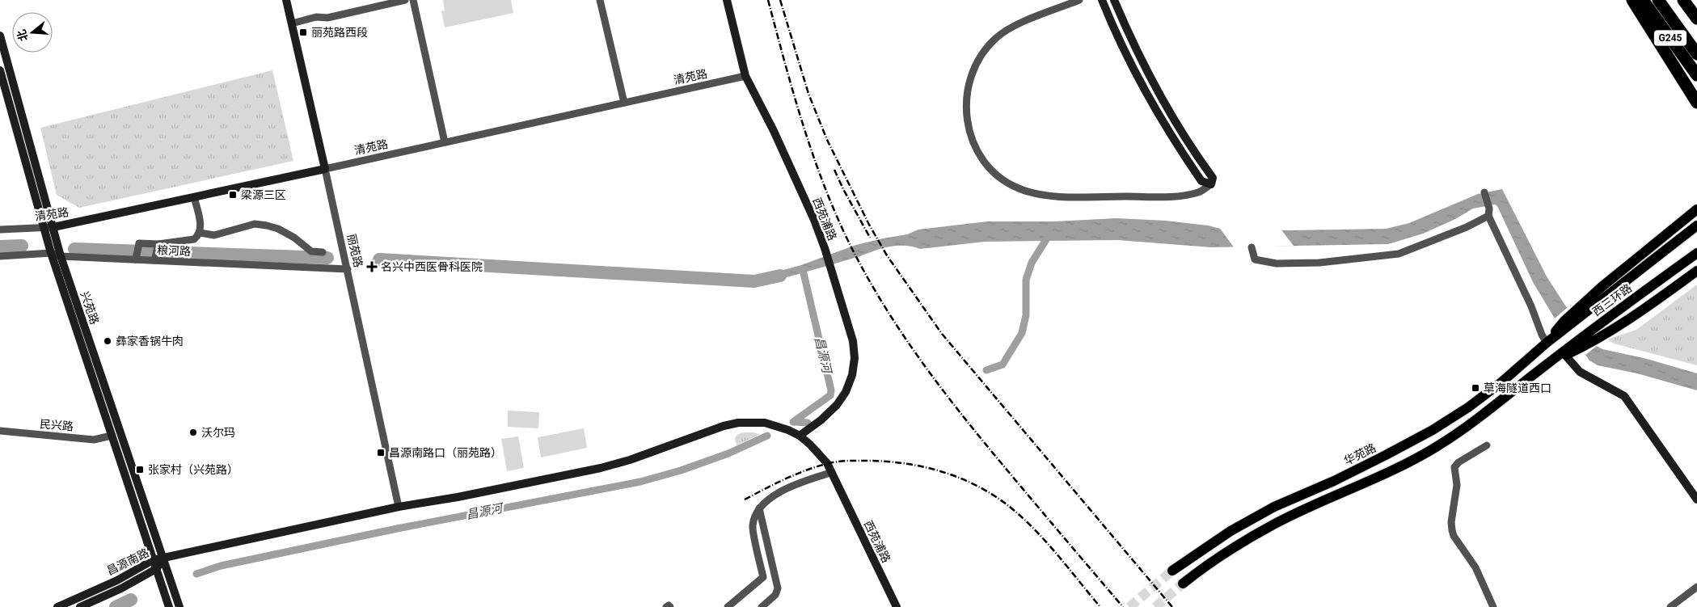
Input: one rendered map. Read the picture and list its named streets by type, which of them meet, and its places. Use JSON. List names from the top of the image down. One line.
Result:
{"streets":{"highway":["G245"],"main road":["西三环路","华苑路"],"street":["清苑路","西苑浦路","粮河路","丽苑路","兴苑路","民兴路","昌源南路"]},"crossings":[["清苑路","西苑浦路"],["清苑路","丽苑路"],["清苑路","兴苑路"],["粮河路","丽苑路"],["粮河路","兴苑路"],["西三环路","华苑路"],["兴苑路","民兴路"],["兴苑路","昌源南路"]],"water":["昌源河"],"places":{"transit":["丽苑路西段","梁源三区","草海隧道西口","昌源南路口（丽苑路）","张家村（兴苑路）"],"health":["名兴中西医骨科医院"],"other":["彝家香锅牛肉","沃尔玛"]},"north":"left"}
